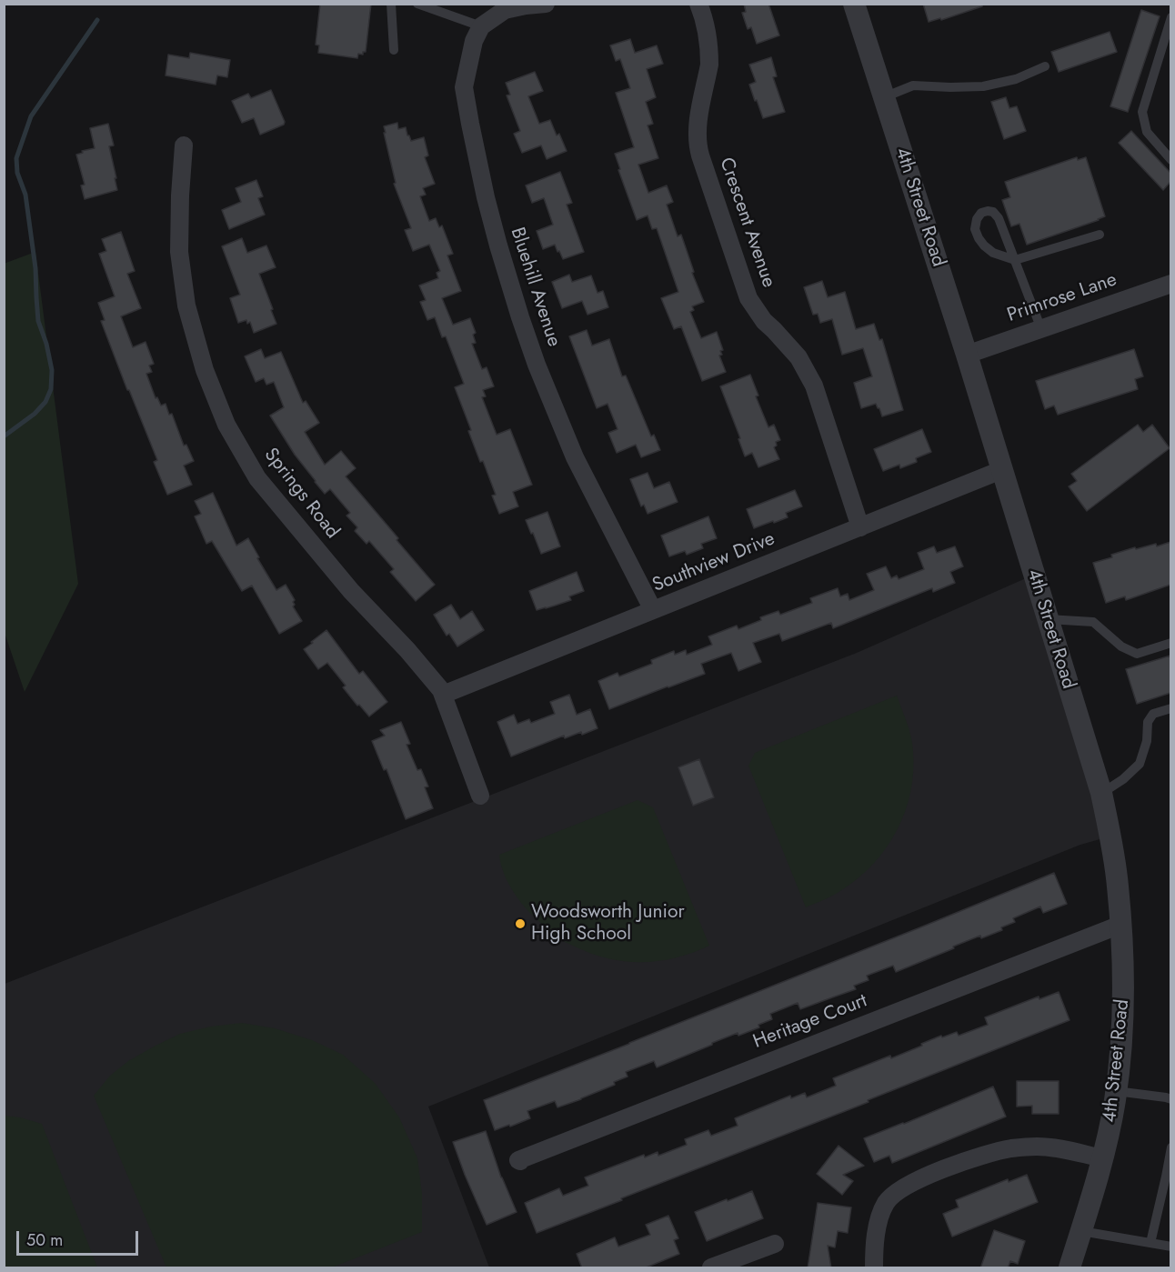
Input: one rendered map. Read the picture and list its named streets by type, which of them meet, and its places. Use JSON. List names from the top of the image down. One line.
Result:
{"streets":{"street":["4th Street Road","Crescent Avenue","Bluehill Avenue","Primrose Lane","Springs Road","Southview Drive","Heritage Court"]},"crossings":[["4th Street Road","Primrose Lane"],["4th Street Road","Southview Drive"],["4th Street Road","Heritage Court"],["Crescent Avenue","Southview Drive"],["Bluehill Avenue","Southview Drive"],["Springs Road","Southview Drive"]],"places":["Woodsworth Junior High School"],"scale_bar":"50 m"}
